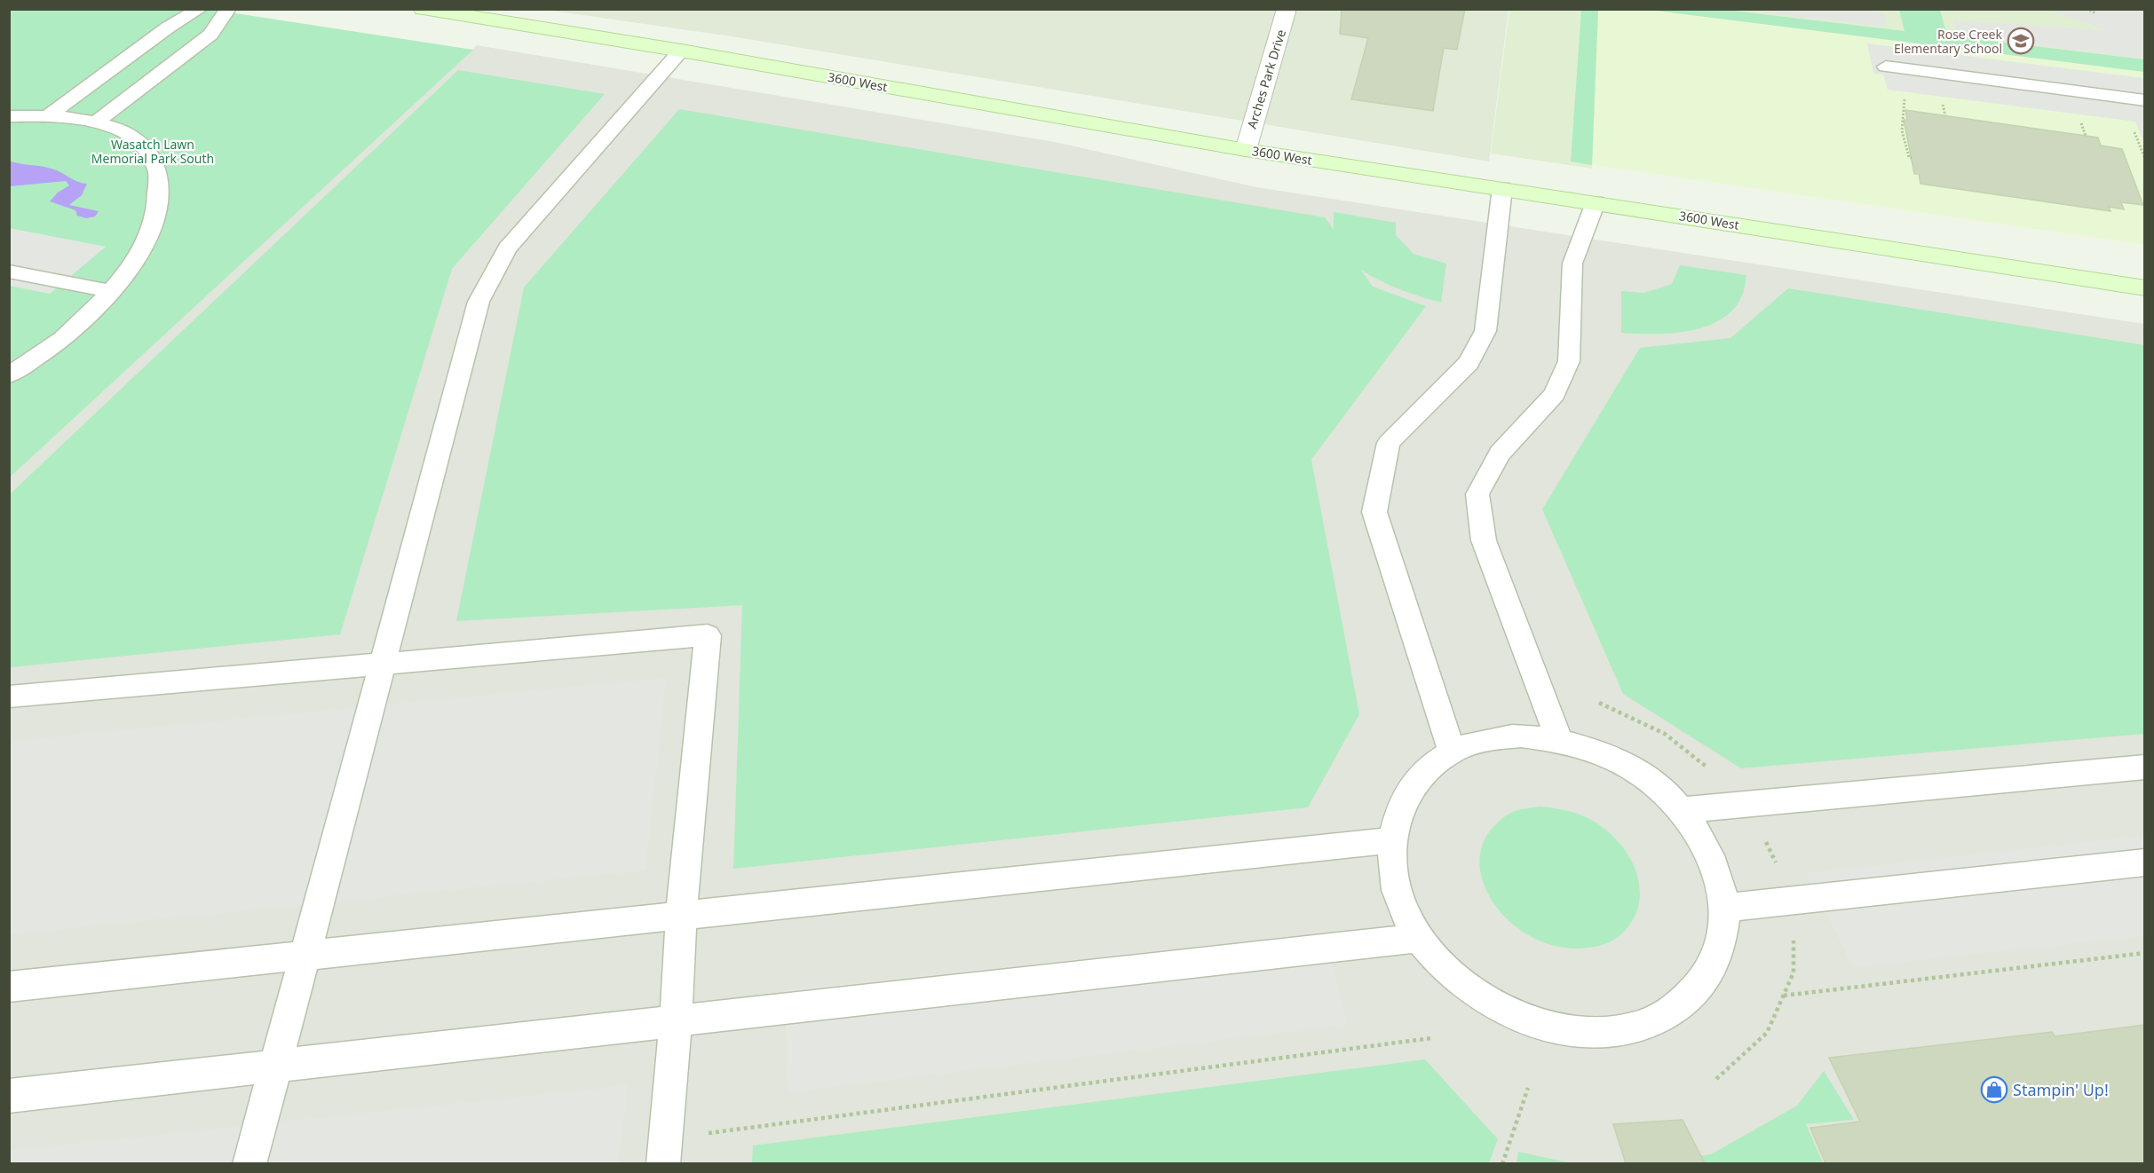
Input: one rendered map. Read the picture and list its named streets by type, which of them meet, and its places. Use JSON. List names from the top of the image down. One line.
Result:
{"streets":{"main road":["3600 West"],"street":["Arches Park Drive"]},"crossings":[["Arches Park Drive","3600 West"]],"parks":["Wasatch Lawn Memorial Park South"],"places":{"school or university":["Rose Creek Elementary School"],"shop":["Stampin' Up!"]}}
